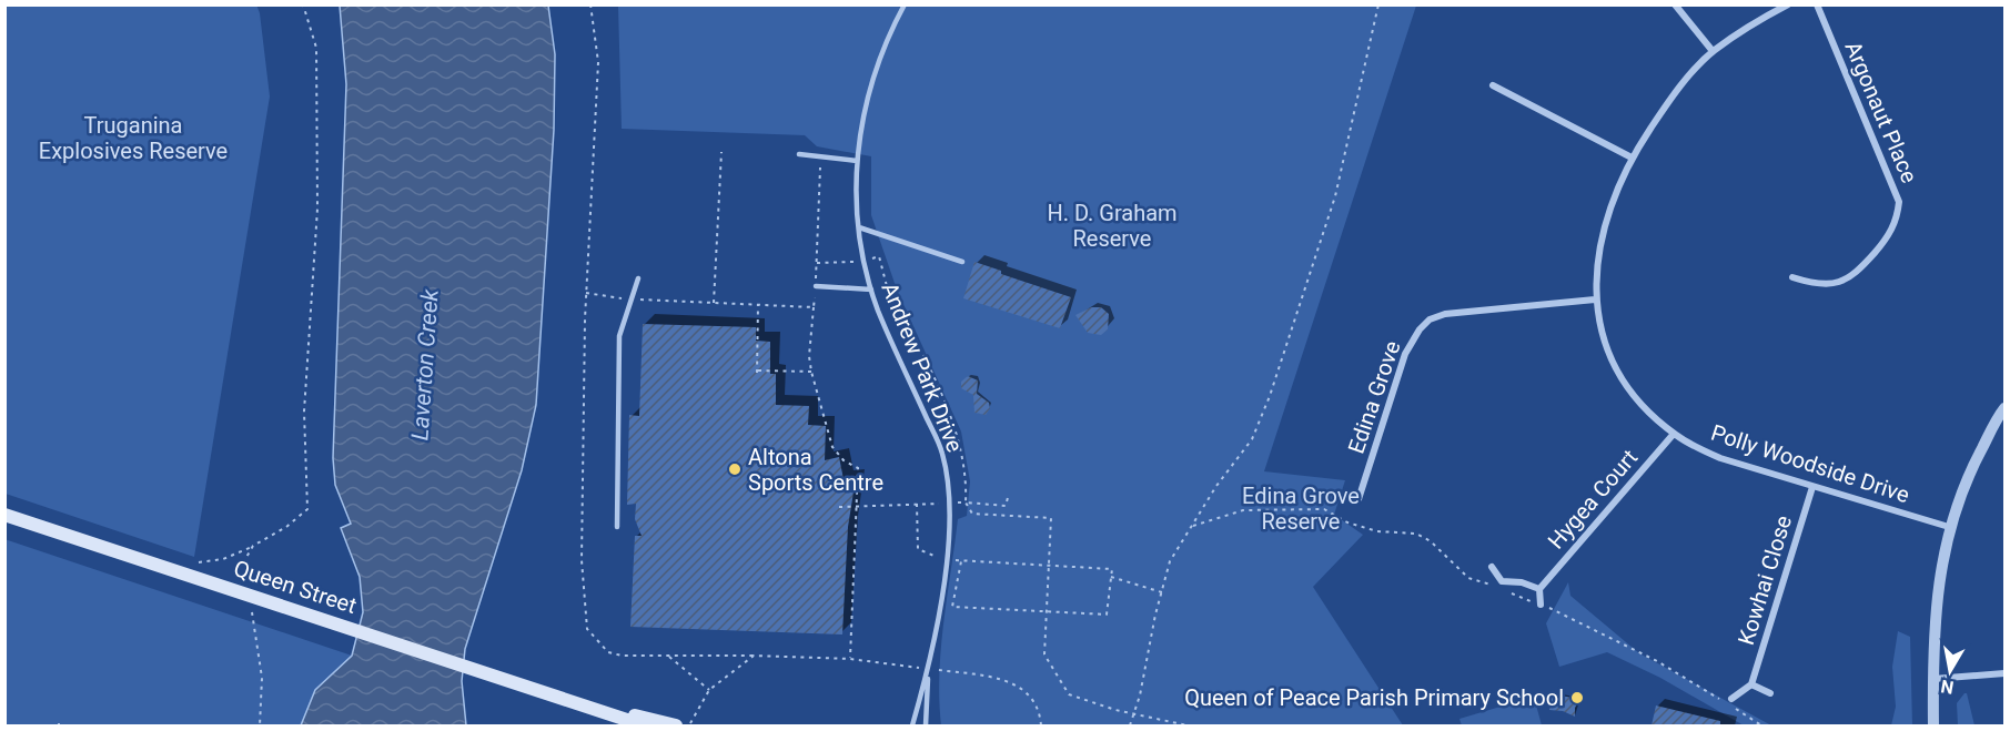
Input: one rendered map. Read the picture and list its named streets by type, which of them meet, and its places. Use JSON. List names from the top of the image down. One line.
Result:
{"streets":{"main road":["Queen Street"],"street":["Argonaut Place","Edina Grove","Polly Woodside Drive","Hygea Court","Kowhai Close"],"lane":["Andrew Park Drive"]},"crossings":[["Edina Grove","Polly Woodside Drive"],["Polly Woodside Drive","Hygea Court"],["Polly Woodside Drive","Kowhai Close"]],"water":["Laverton Creek"],"parks":["Truganina Explosives Reserve","H. D. Graham Reserve","Edina Grove Reserve"],"places":["Altona Sports Centre","Queen of Peace Parish Primary School"],"north":"bottom"}
